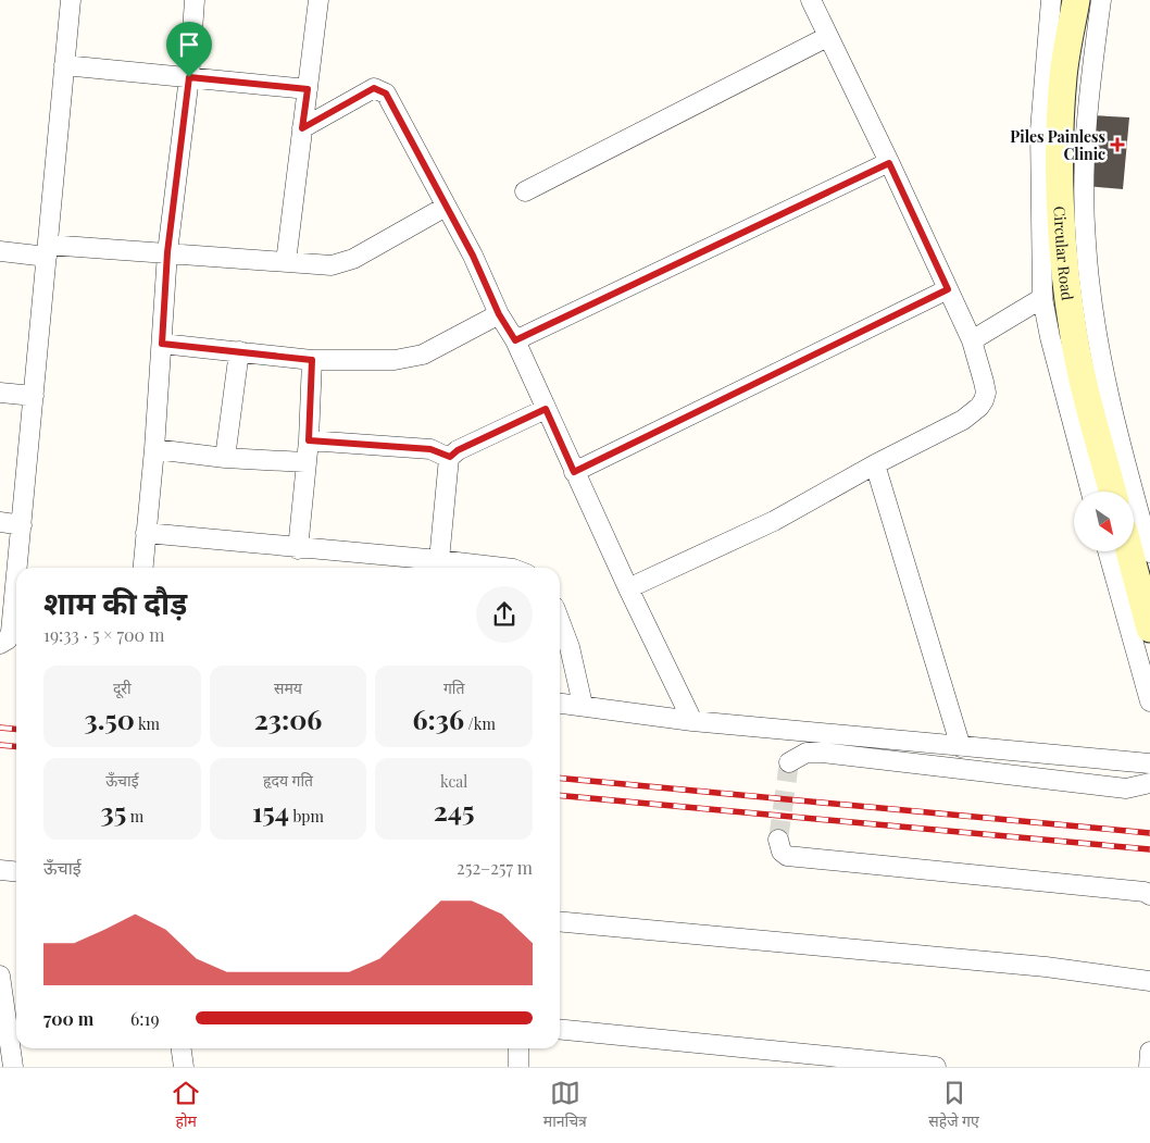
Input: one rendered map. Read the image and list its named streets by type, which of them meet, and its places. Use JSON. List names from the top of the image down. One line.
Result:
{"streets":{"main road":["Circular Road"]},"places":{"health":["Piles Painless Clinic"]},"north":"bottom right","page":{"heading":["शाम की दौड़","19:33 · 5 × 700 m"],"stats":[["दूरी","3.50 km"],["समय","23:06"],["गति","6:36 /km"],["ऊँचाई","35 m"],["हृदय गति","154 bpm"],["kcal","245"]],"chart":["ऊँचाई","252–257 m"],"list":[{"name":"700 m","note":"6:19"}],"tabs":["होम","मानचित्र","सहेजे गए"]}}
